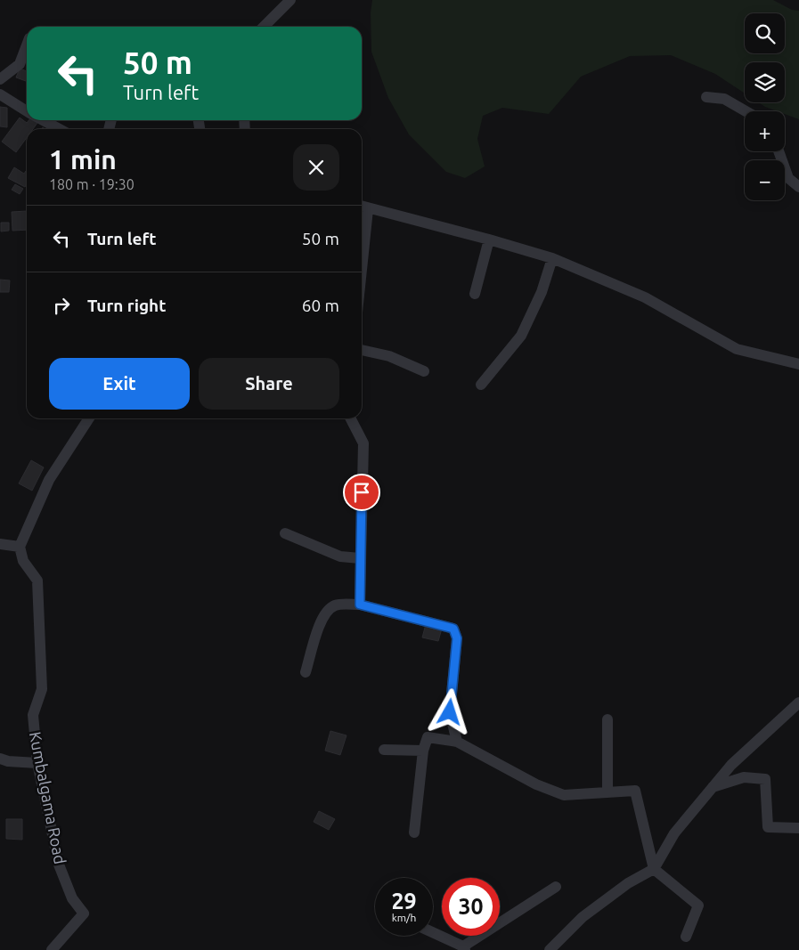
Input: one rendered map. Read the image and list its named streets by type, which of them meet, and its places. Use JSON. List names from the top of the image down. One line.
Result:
{"streets":{"street":["Kumbalgama Road"]},"page":{"map_buttons":["+","−"],"turn":["50 m","Turn left"],"heading":["1 min","180 m · 19:30"],"list":[{"name":"Turn left","value":"50 m"},{"name":"Turn right","value":"60 m"}],"buttons":["Exit","Share"],"speed":"29 km/h","limit":"30"}}
